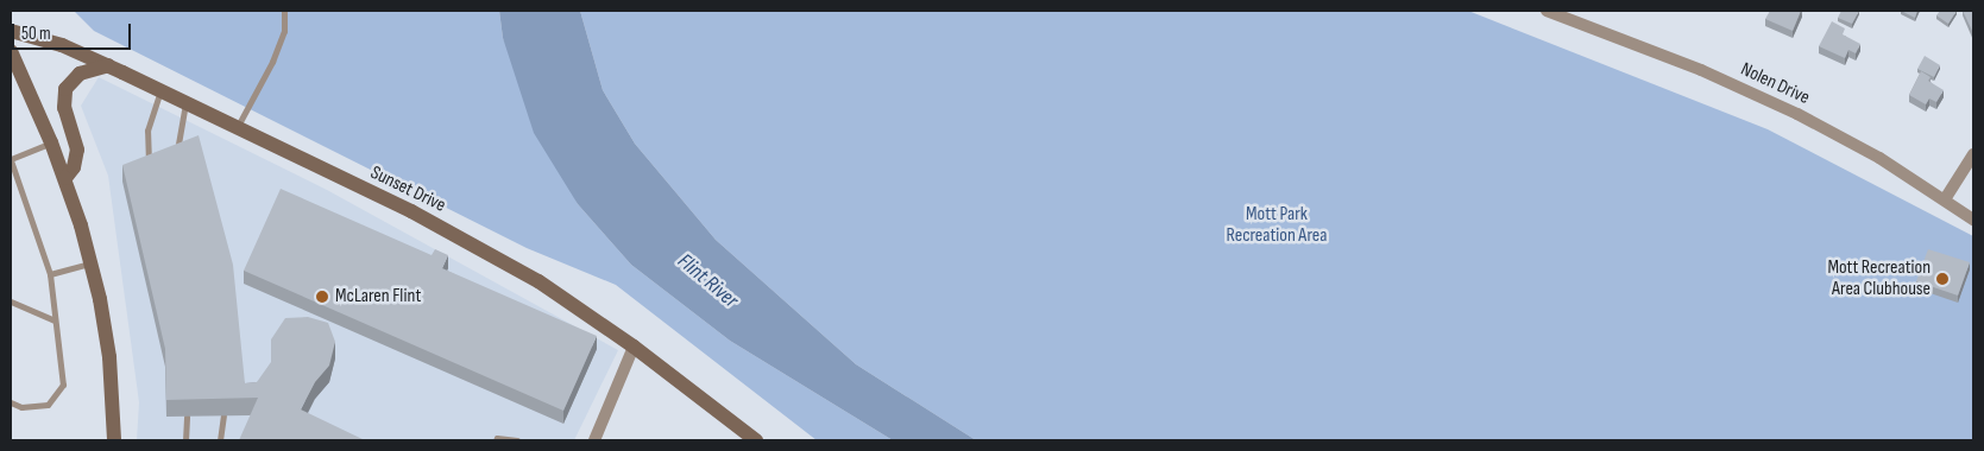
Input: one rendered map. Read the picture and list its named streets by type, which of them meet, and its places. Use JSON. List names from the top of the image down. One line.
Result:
{"streets":{"street":["Nolen Drive","Sunset Drive"]},"water":["Flint River"],"parks":["Mott Park Recreation Area"],"places":["Mott Recreation Area Clubhouse","McLaren Flint"],"scale_bar":"50 m"}
